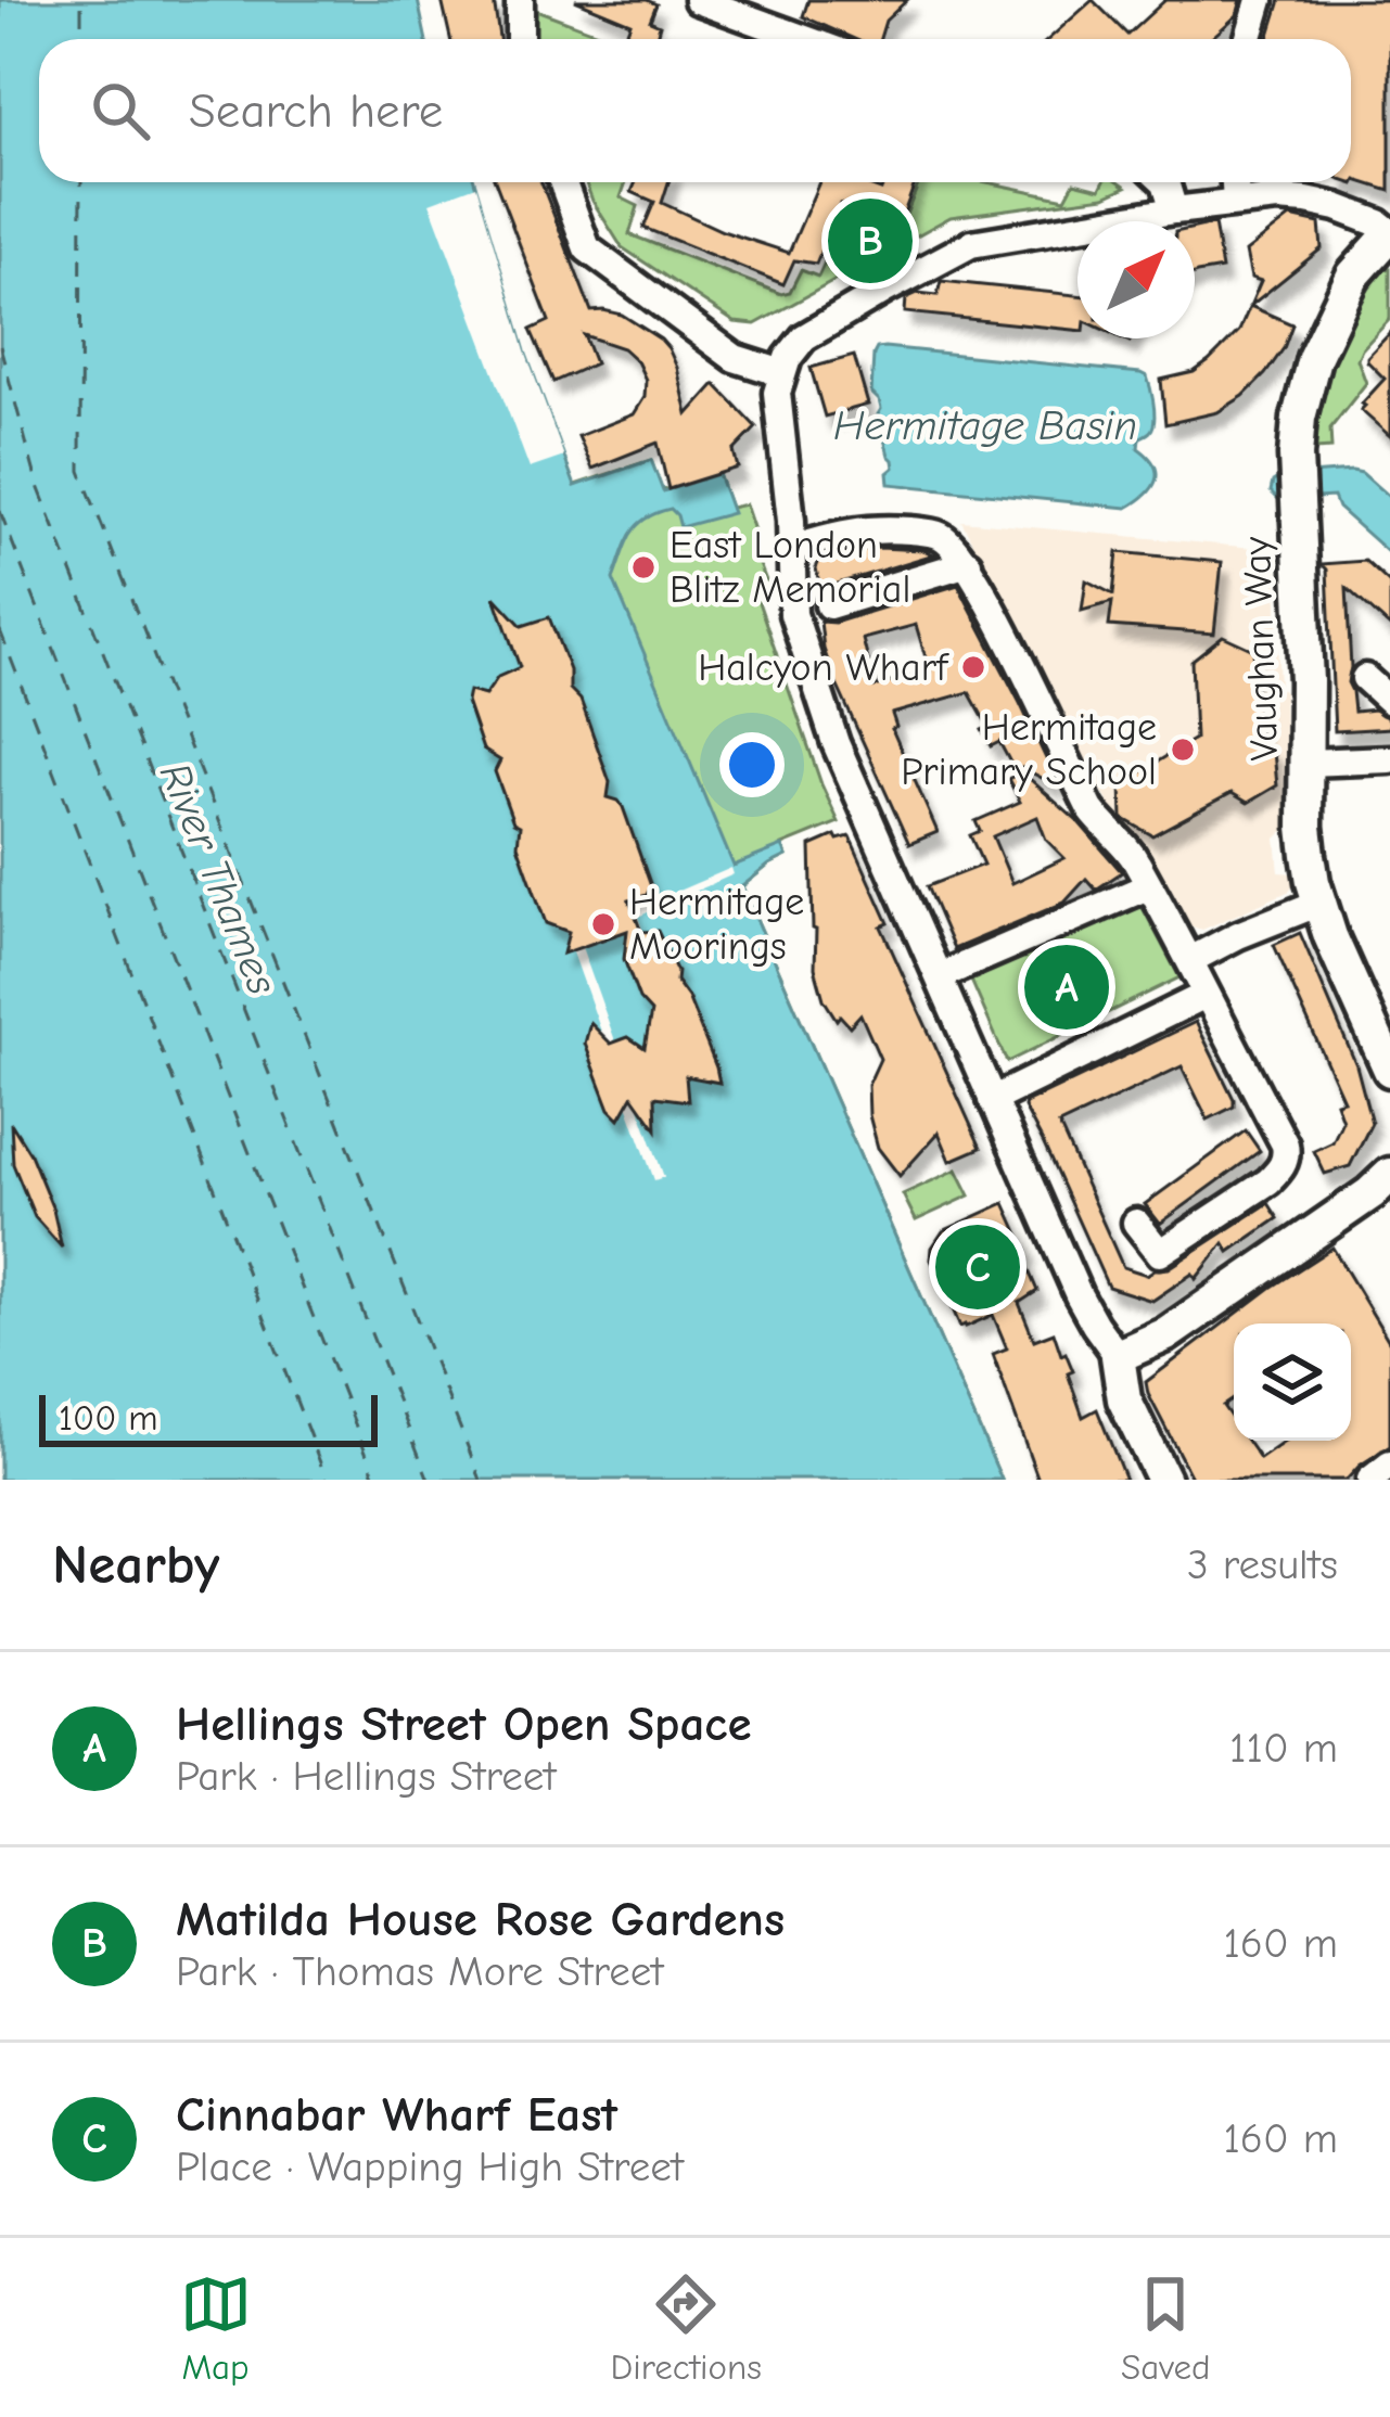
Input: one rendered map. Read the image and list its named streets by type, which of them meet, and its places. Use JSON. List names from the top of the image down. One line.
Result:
{"streets":{"street":["Vaughan Way"]},"water":["Hermitage Basin","River Thames"],"places":["East London Blitz Memorial","Halcyon Wharf","Hermitage Primary School","Hermitage Moorings"],"scale_bar":"100 m","north":"top right","page":{"search":"Search here","pins":["B","A","C"],"scale":"100 m","heading":["Nearby","3 results"],"list":[{"mark":"A","name":"Hellings Street Open Space","note":"Park · Hellings Street","value":"110 m"},{"mark":"B","name":"Matilda House Rose Gardens","note":"Park · Thomas More Street","value":"160 m"},{"mark":"C","name":"Cinnabar Wharf East","note":"Place · Wapping High Street","value":"160 m"}],"nav":["Map","Directions","Saved"]}}
